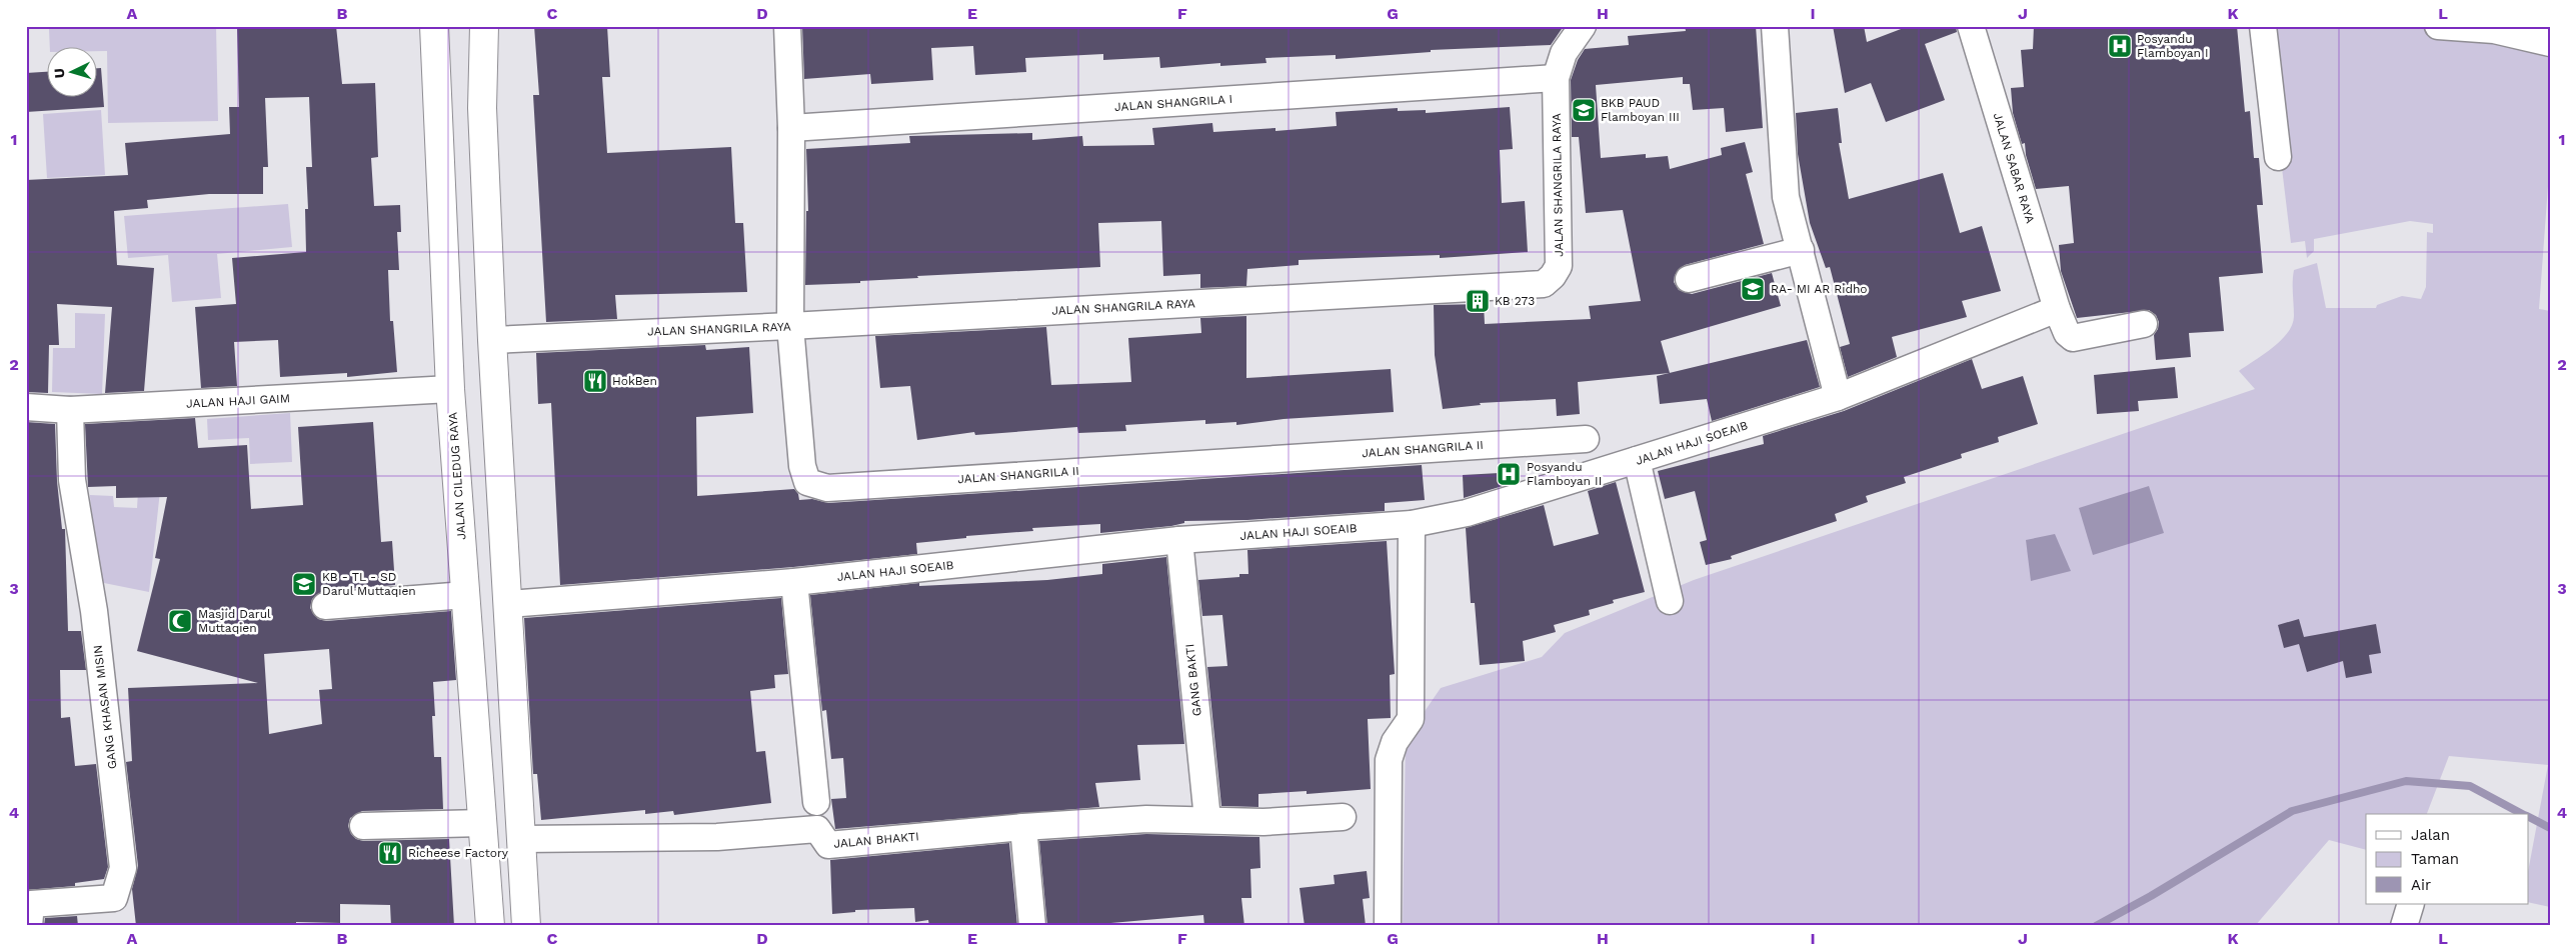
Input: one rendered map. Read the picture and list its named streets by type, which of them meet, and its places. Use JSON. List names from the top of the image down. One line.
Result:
{"streets":{"main road":["JALAN CILEDUG RAYA"],"street":["JALAN SHANGRILA I","JALAN SABAR RAYA","JALAN SHANGRILA RAYA","JALAN HAJI GAIM","JALAN HAJI SOEAIB","JALAN SHANGRILA II","GANG BAKTI","GANG KHASAN MISIN","JALAN BHAKTI"]},"crossings":[["JALAN SHANGRILA I","JALAN SHANGRILA RAYA"],["JALAN SHANGRILA I","JALAN SHANGRILA II"],["JALAN SABAR RAYA","JALAN HAJI SOEAIB"],["JALAN SHANGRILA RAYA","JALAN SHANGRILA II"],["JALAN HAJI GAIM","JALAN CILEDUG RAYA"],["JALAN HAJI GAIM","GANG KHASAN MISIN"],["JALAN HAJI SOEAIB","GANG BAKTI"],["GANG BAKTI","JALAN BHAKTI"]],"places":{"hospital":["Posyandu Flamboyan I","Posyandu Flamboyan II"],"school or university":["BKB PAUD Flamboyan III","RA- MI AR Ridho","KB - TL - SD Darul Muttaqien"],"building":["KB 273"],"restaurant":["HokBen","Richeese Factory"],"mosque":["Masjid Darul Muttaqien"]},"legend":["Jalan","Taman","Air"],"north":"left","grid":{"columns":["A","B","C","D","E","F","G","H","I","J","K","L"],"rows":["1","2","3","4"]}}
